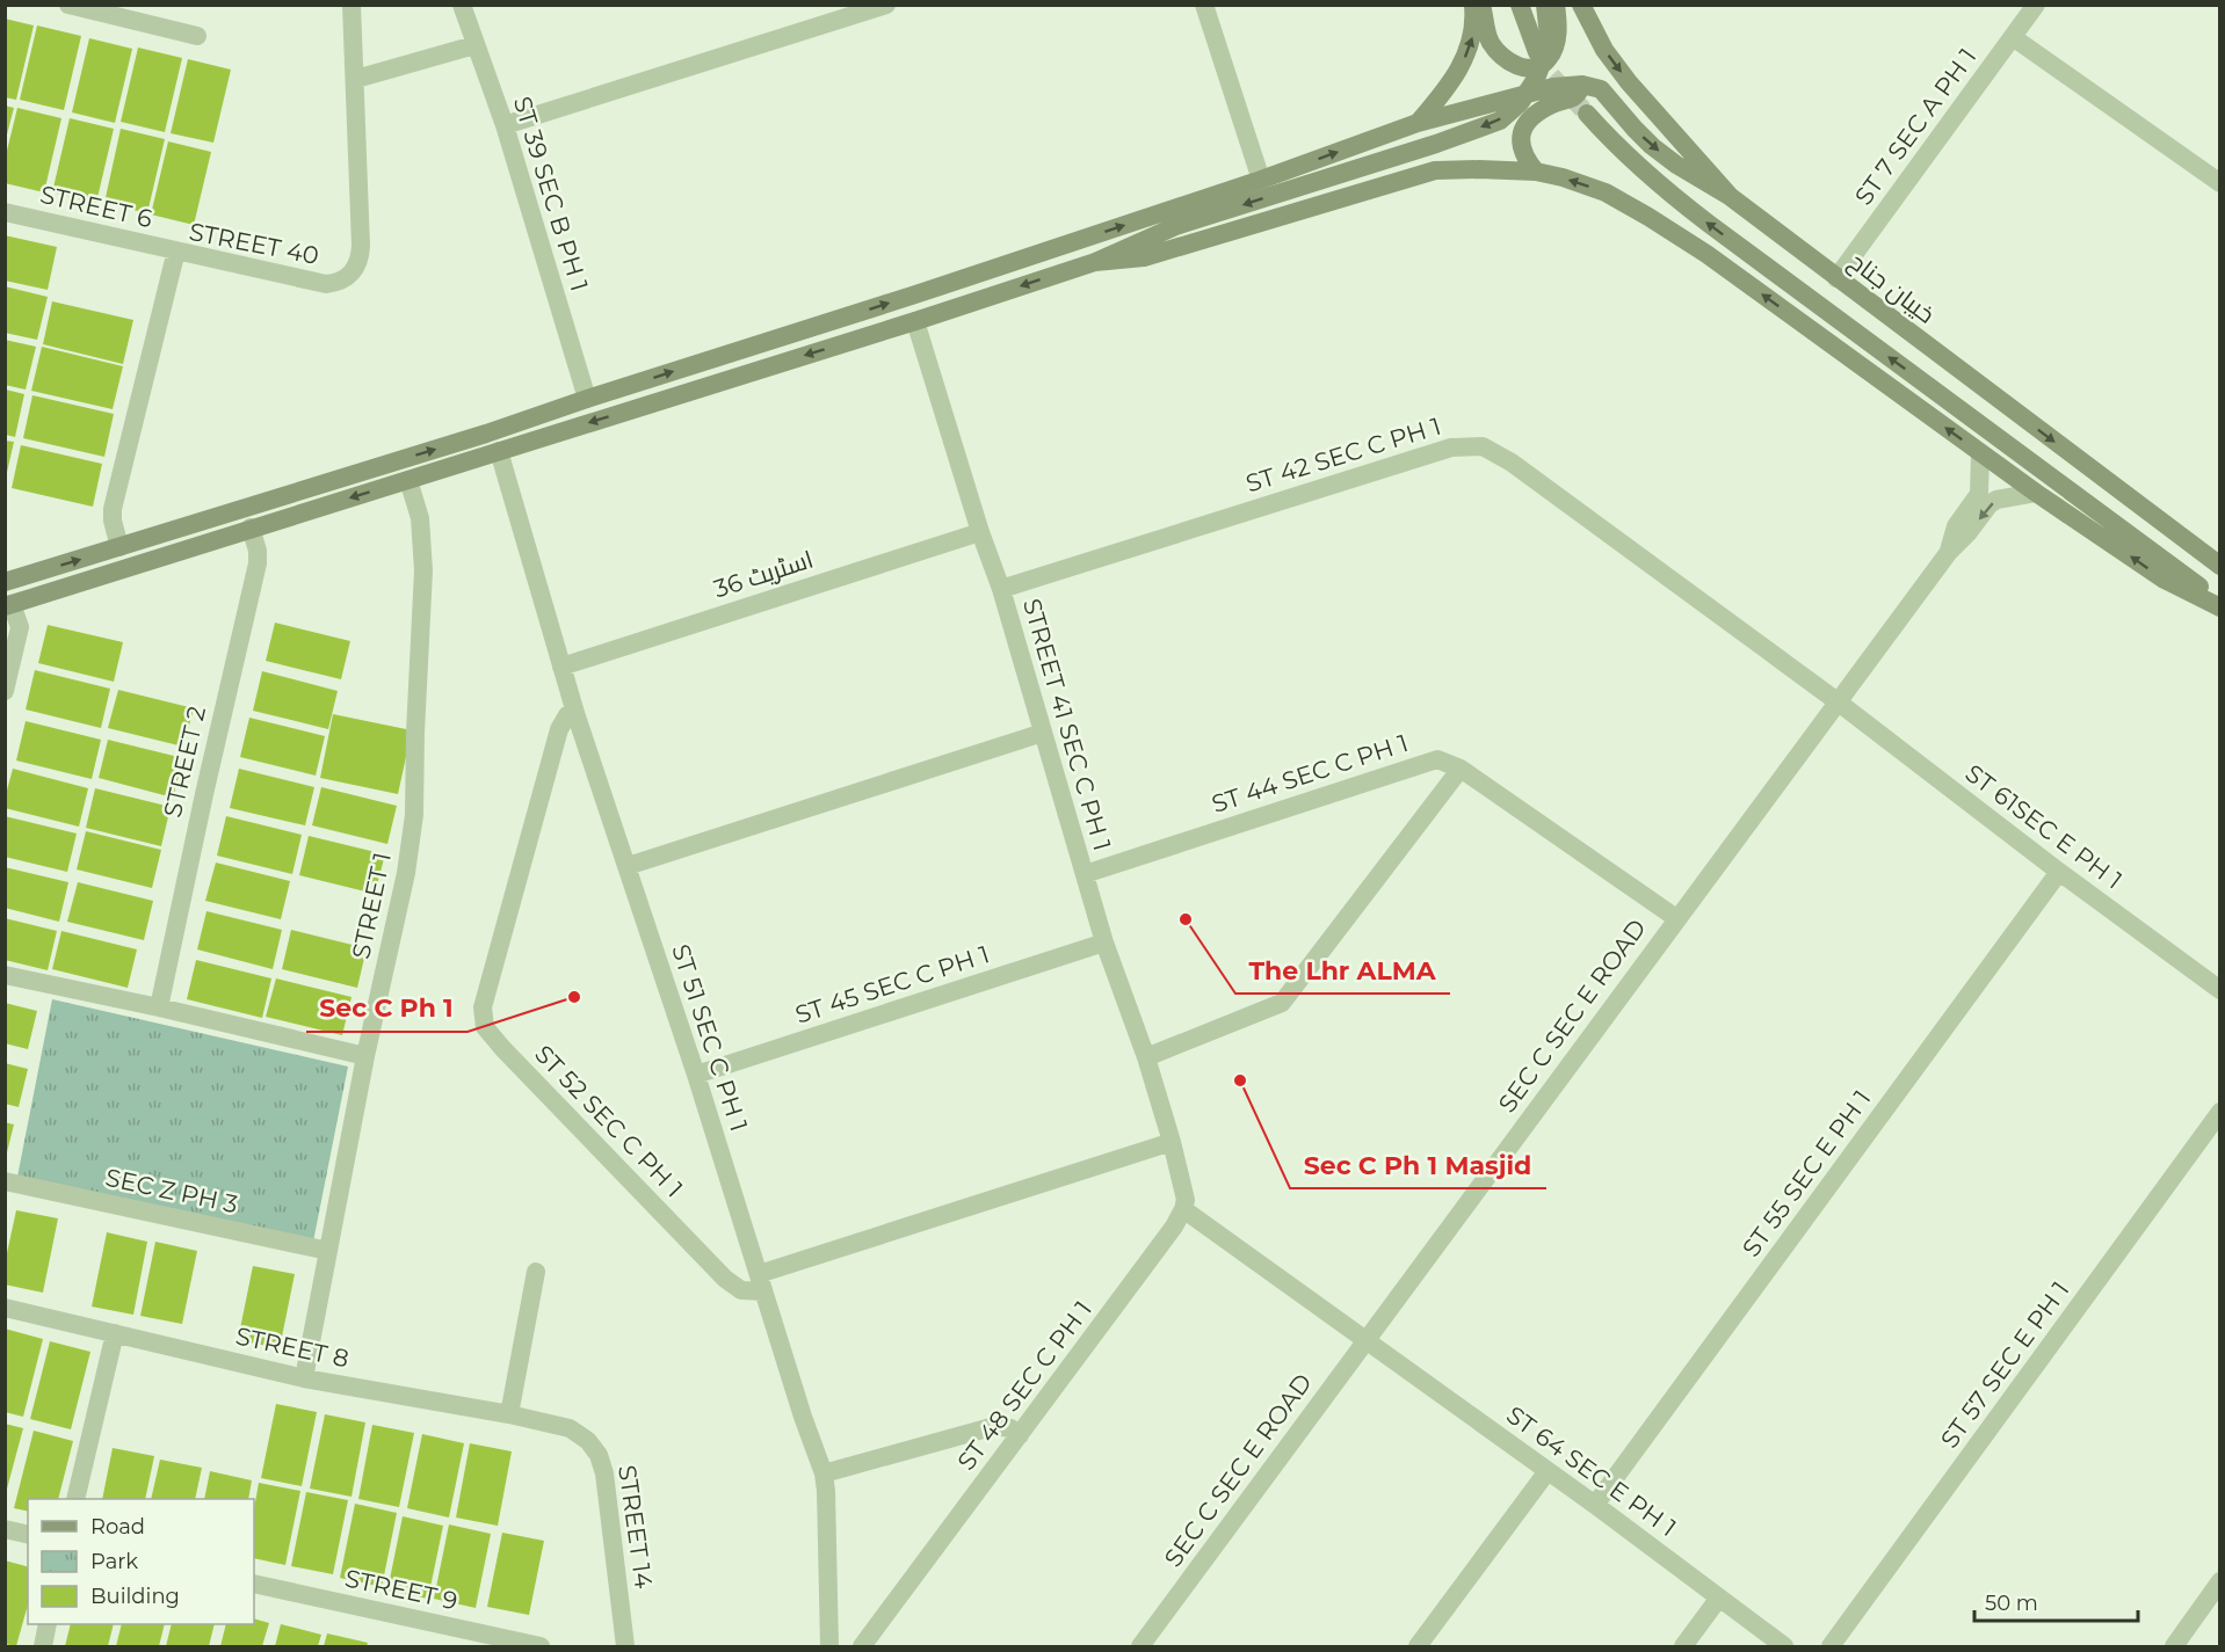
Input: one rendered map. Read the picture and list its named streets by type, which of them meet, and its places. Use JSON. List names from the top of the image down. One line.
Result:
{"streets":{"main road":["خیبان جناح"],"street":["ST 7 SEC A PH 1","ST 39 SEC B PH 1","STREET 6","STREET 40","ST 42 SEC C PH 1","اسٹریٹ 36","STREET 41 SEC C PH 1","STREET 2","ST 44 SEC C PH 1","ST 61SEC E PH 1","STREET 1","ST 45 SEC C PH 1","SEC C SEC E ROAD","ST 51 SEC C PH 1","ST 52 SEC C PH 1","ST 55 SEC E PH 1","SEC Z PH 3","STREET 8","ST 57 SEC E PH 1","ST 48 SEC C PH 1","ST 64 SEC E PH 1","STREET 14","STREET 9"]},"crossings":[["ST 7 SEC A PH 1","خیبان جناح"],["STREET 6","STREET 40"],["ST 42 SEC C PH 1","STREET 41 SEC C PH 1"],["ST 42 SEC C PH 1","ST 61SEC E PH 1"],["ST 42 SEC C PH 1","SEC C SEC E ROAD"],["اسٹریٹ 36","STREET 41 SEC C PH 1"],["اسٹریٹ 36","ST 51 SEC C PH 1"],["STREET 41 SEC C PH 1","ST 44 SEC C PH 1"],["STREET 41 SEC C PH 1","ST 45 SEC C PH 1"],["ST 44 SEC C PH 1","SEC C SEC E ROAD"],["ST 61SEC E PH 1","SEC C SEC E ROAD"],["ST 61SEC E PH 1","ST 55 SEC E PH 1"],["STREET 1","SEC Z PH 3"],["STREET 1","STREET 8"],["ST 45 SEC C PH 1","ST 51 SEC C PH 1"],["SEC C SEC E ROAD","ST 64 SEC E PH 1"],["ST 51 SEC C PH 1","ST 52 SEC C PH 1"],["ST 55 SEC E PH 1","ST 64 SEC E PH 1"],["STREET 8","STREET 14"],["ST 48 SEC C PH 1","ST 64 SEC E PH 1"]],"places":["The Lhr ALMA","Sec C Ph 1","Sec C Ph 1 Masjid"],"legend":["Road","Park","Building"],"scale_bar":"50 m"}
